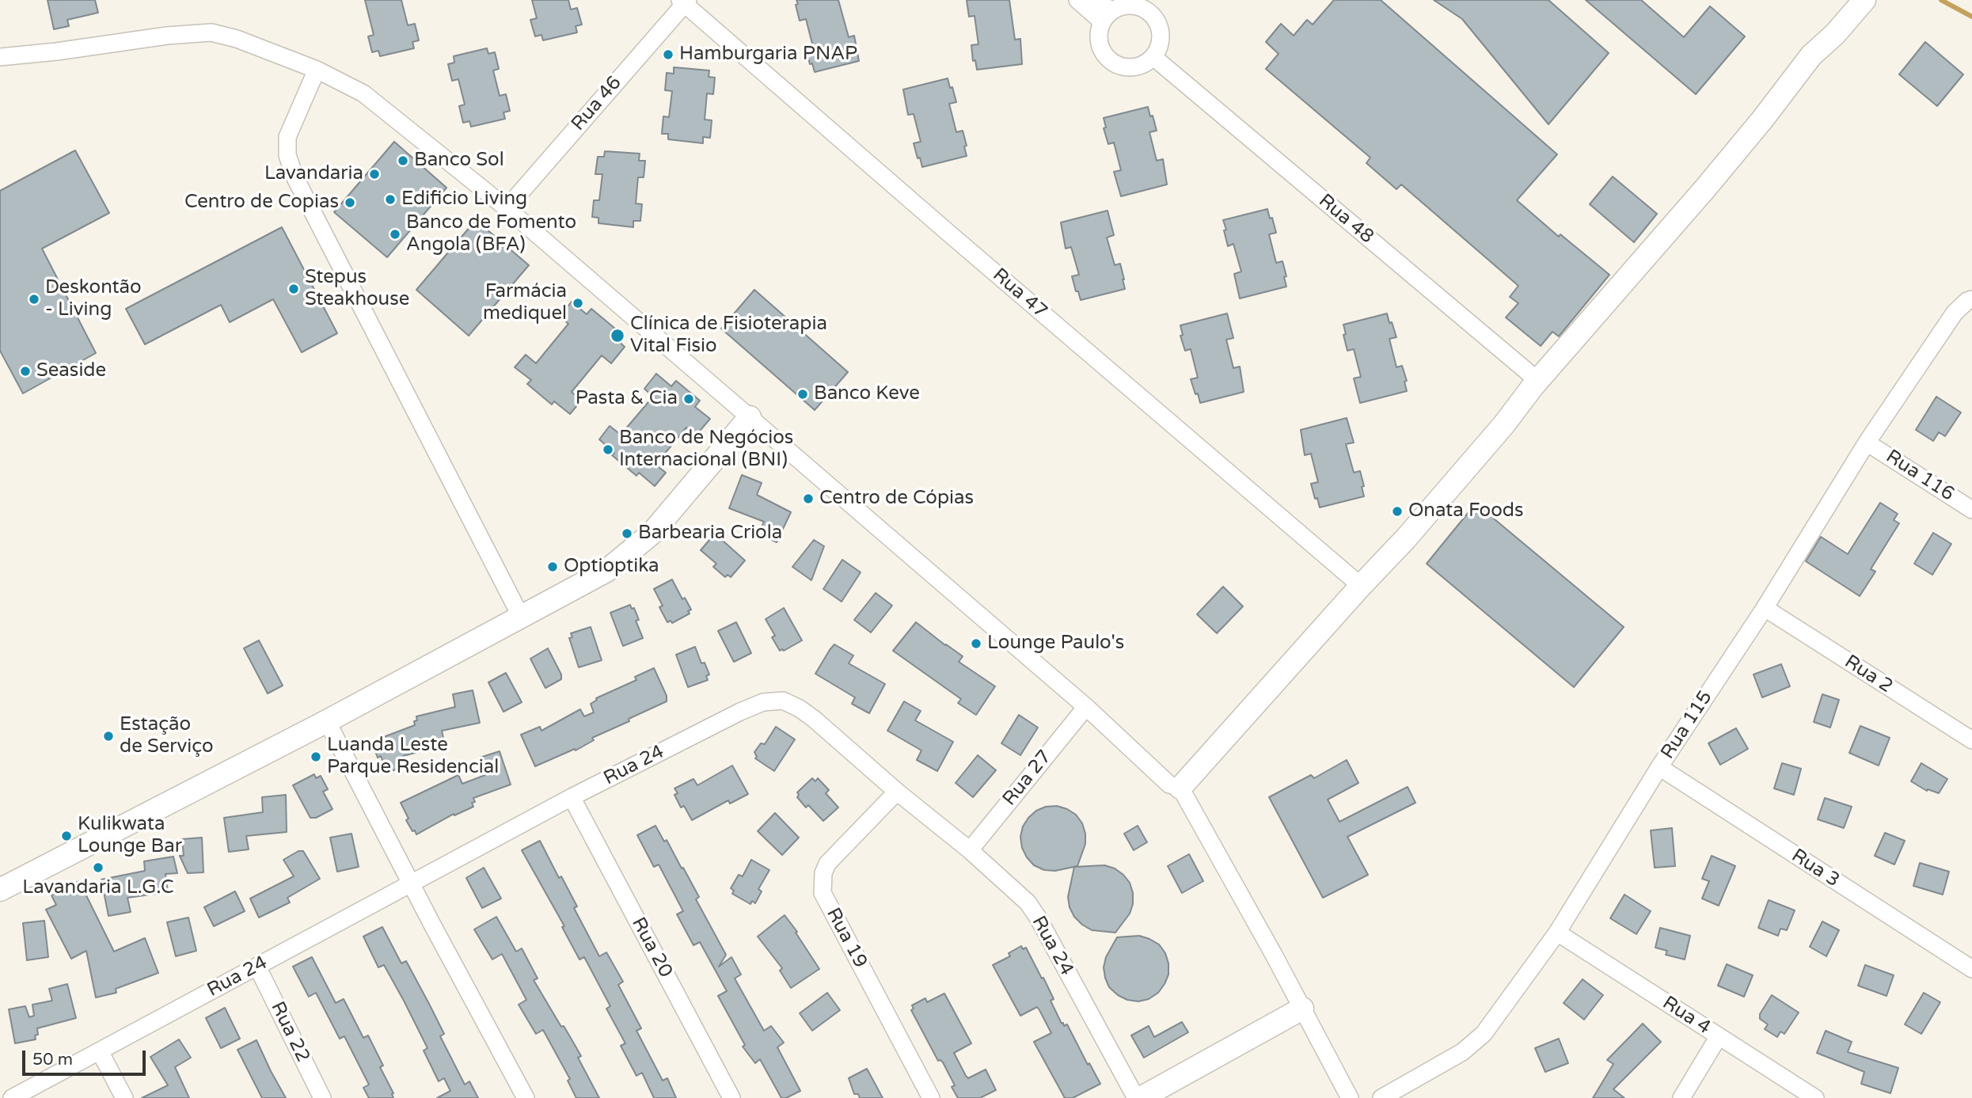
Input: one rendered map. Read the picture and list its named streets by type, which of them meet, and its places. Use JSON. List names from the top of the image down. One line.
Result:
{"streets":{"street":["Rua 46","Rua 48","Rua 47","Rua 116","Rua 2","Rua 115","Rua 24","Rua 27","Rua 3","Rua 19","Rua 20","Rua 4","Rua 22"]},"crossings":[["Rua 46","Rua 47"],["Rua 116","Rua 115"],["Rua 2","Rua 115"],["Rua 115","Rua 3"],["Rua 115","Rua 4"],["Rua 24","Rua 27"],["Rua 24","Rua 19"],["Rua 24","Rua 20"],["Rua 24","Rua 22"]],"places":["Hamburgaria PNAP","Banco Sol","Lavandaria","Edificio Living","Centro de Copias","Banco de Fomento Angola (BFA)","Stepus Steakhouse","Deskontão - Living","Farmácia mediquel","Clínica de Fisioterapia Vital Fisio","Seaside","Banco Keve","Pasta & Cia","Banco de Negócios Internacional (BNI)","Centro de Cópias","Onata Foods","Barbearia Criola","Optioptika","Lounge Paulo's","Estação de Serviço","Luanda Leste Parque Residencial","Kulikwata Lounge Bar","Lavandaria L.G.C"],"scale_bar":"50 m"}
